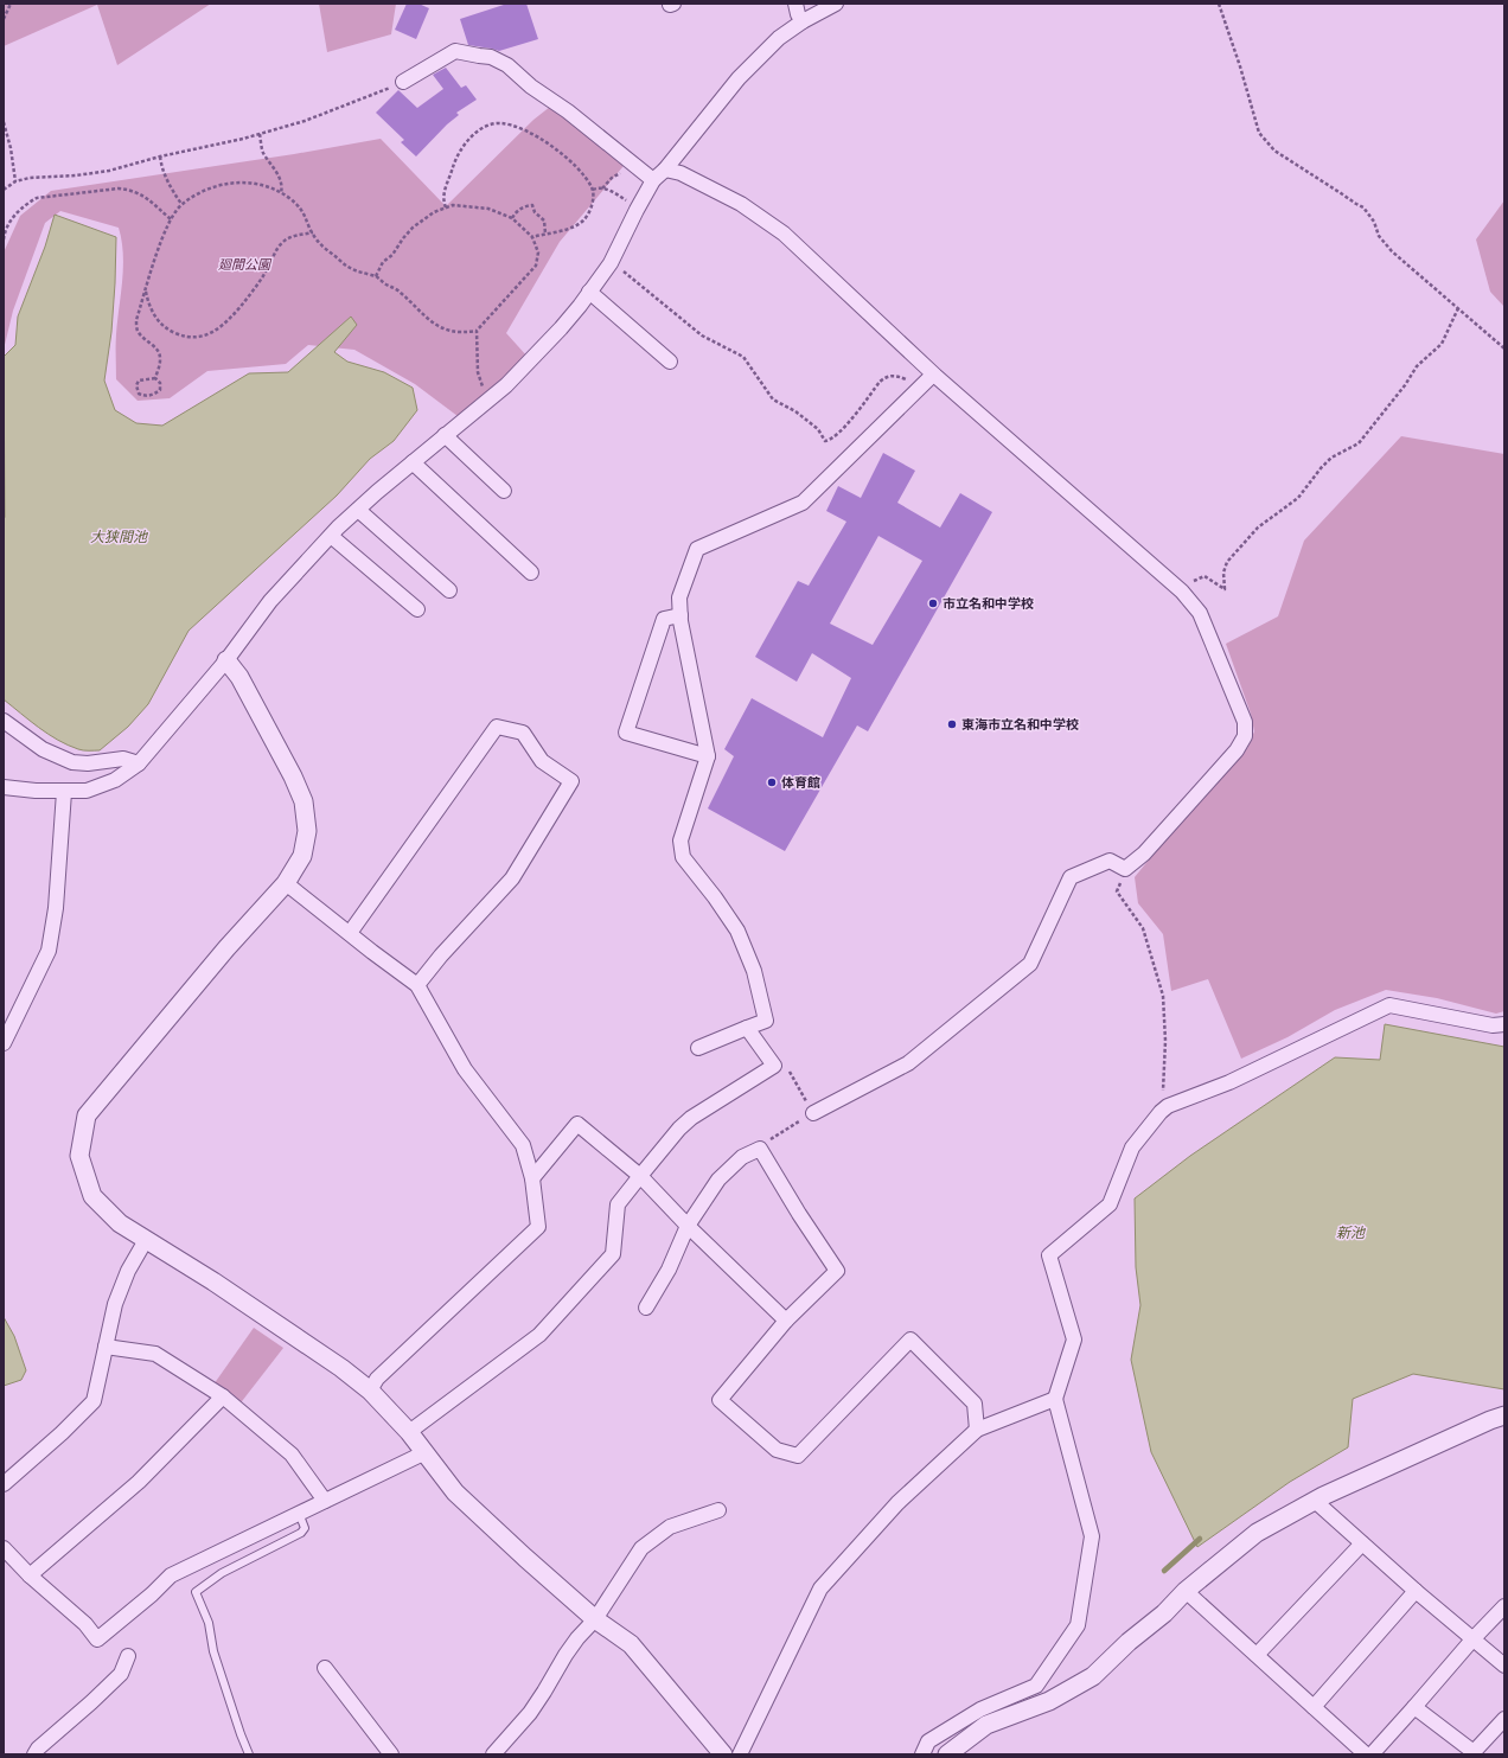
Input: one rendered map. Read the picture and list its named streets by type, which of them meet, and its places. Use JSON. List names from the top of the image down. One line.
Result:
{"water":["大狭間池","新池"],"parks":["廻間公園"],"places":["市立名和中学校","東海市立名和中学校","体育館"]}
